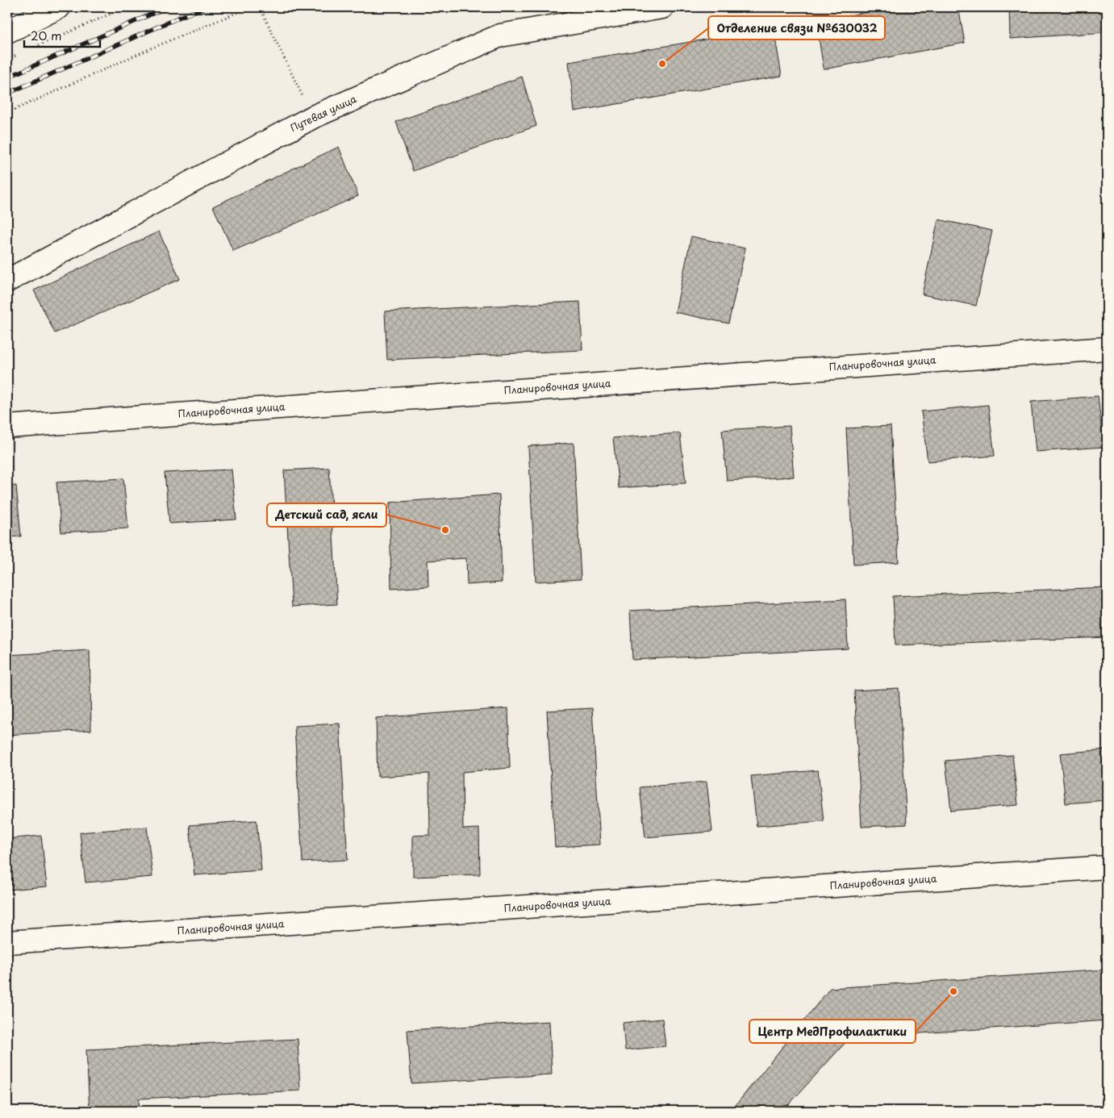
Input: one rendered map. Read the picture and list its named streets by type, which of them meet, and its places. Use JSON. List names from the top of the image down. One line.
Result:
{"streets":{"street":["Путевая улица","Планировочная улица"]},"places":["Отделение связи №630032","Детский сад, ясли","Центр МедПрофилактики"],"scale_bar":"20 m"}
